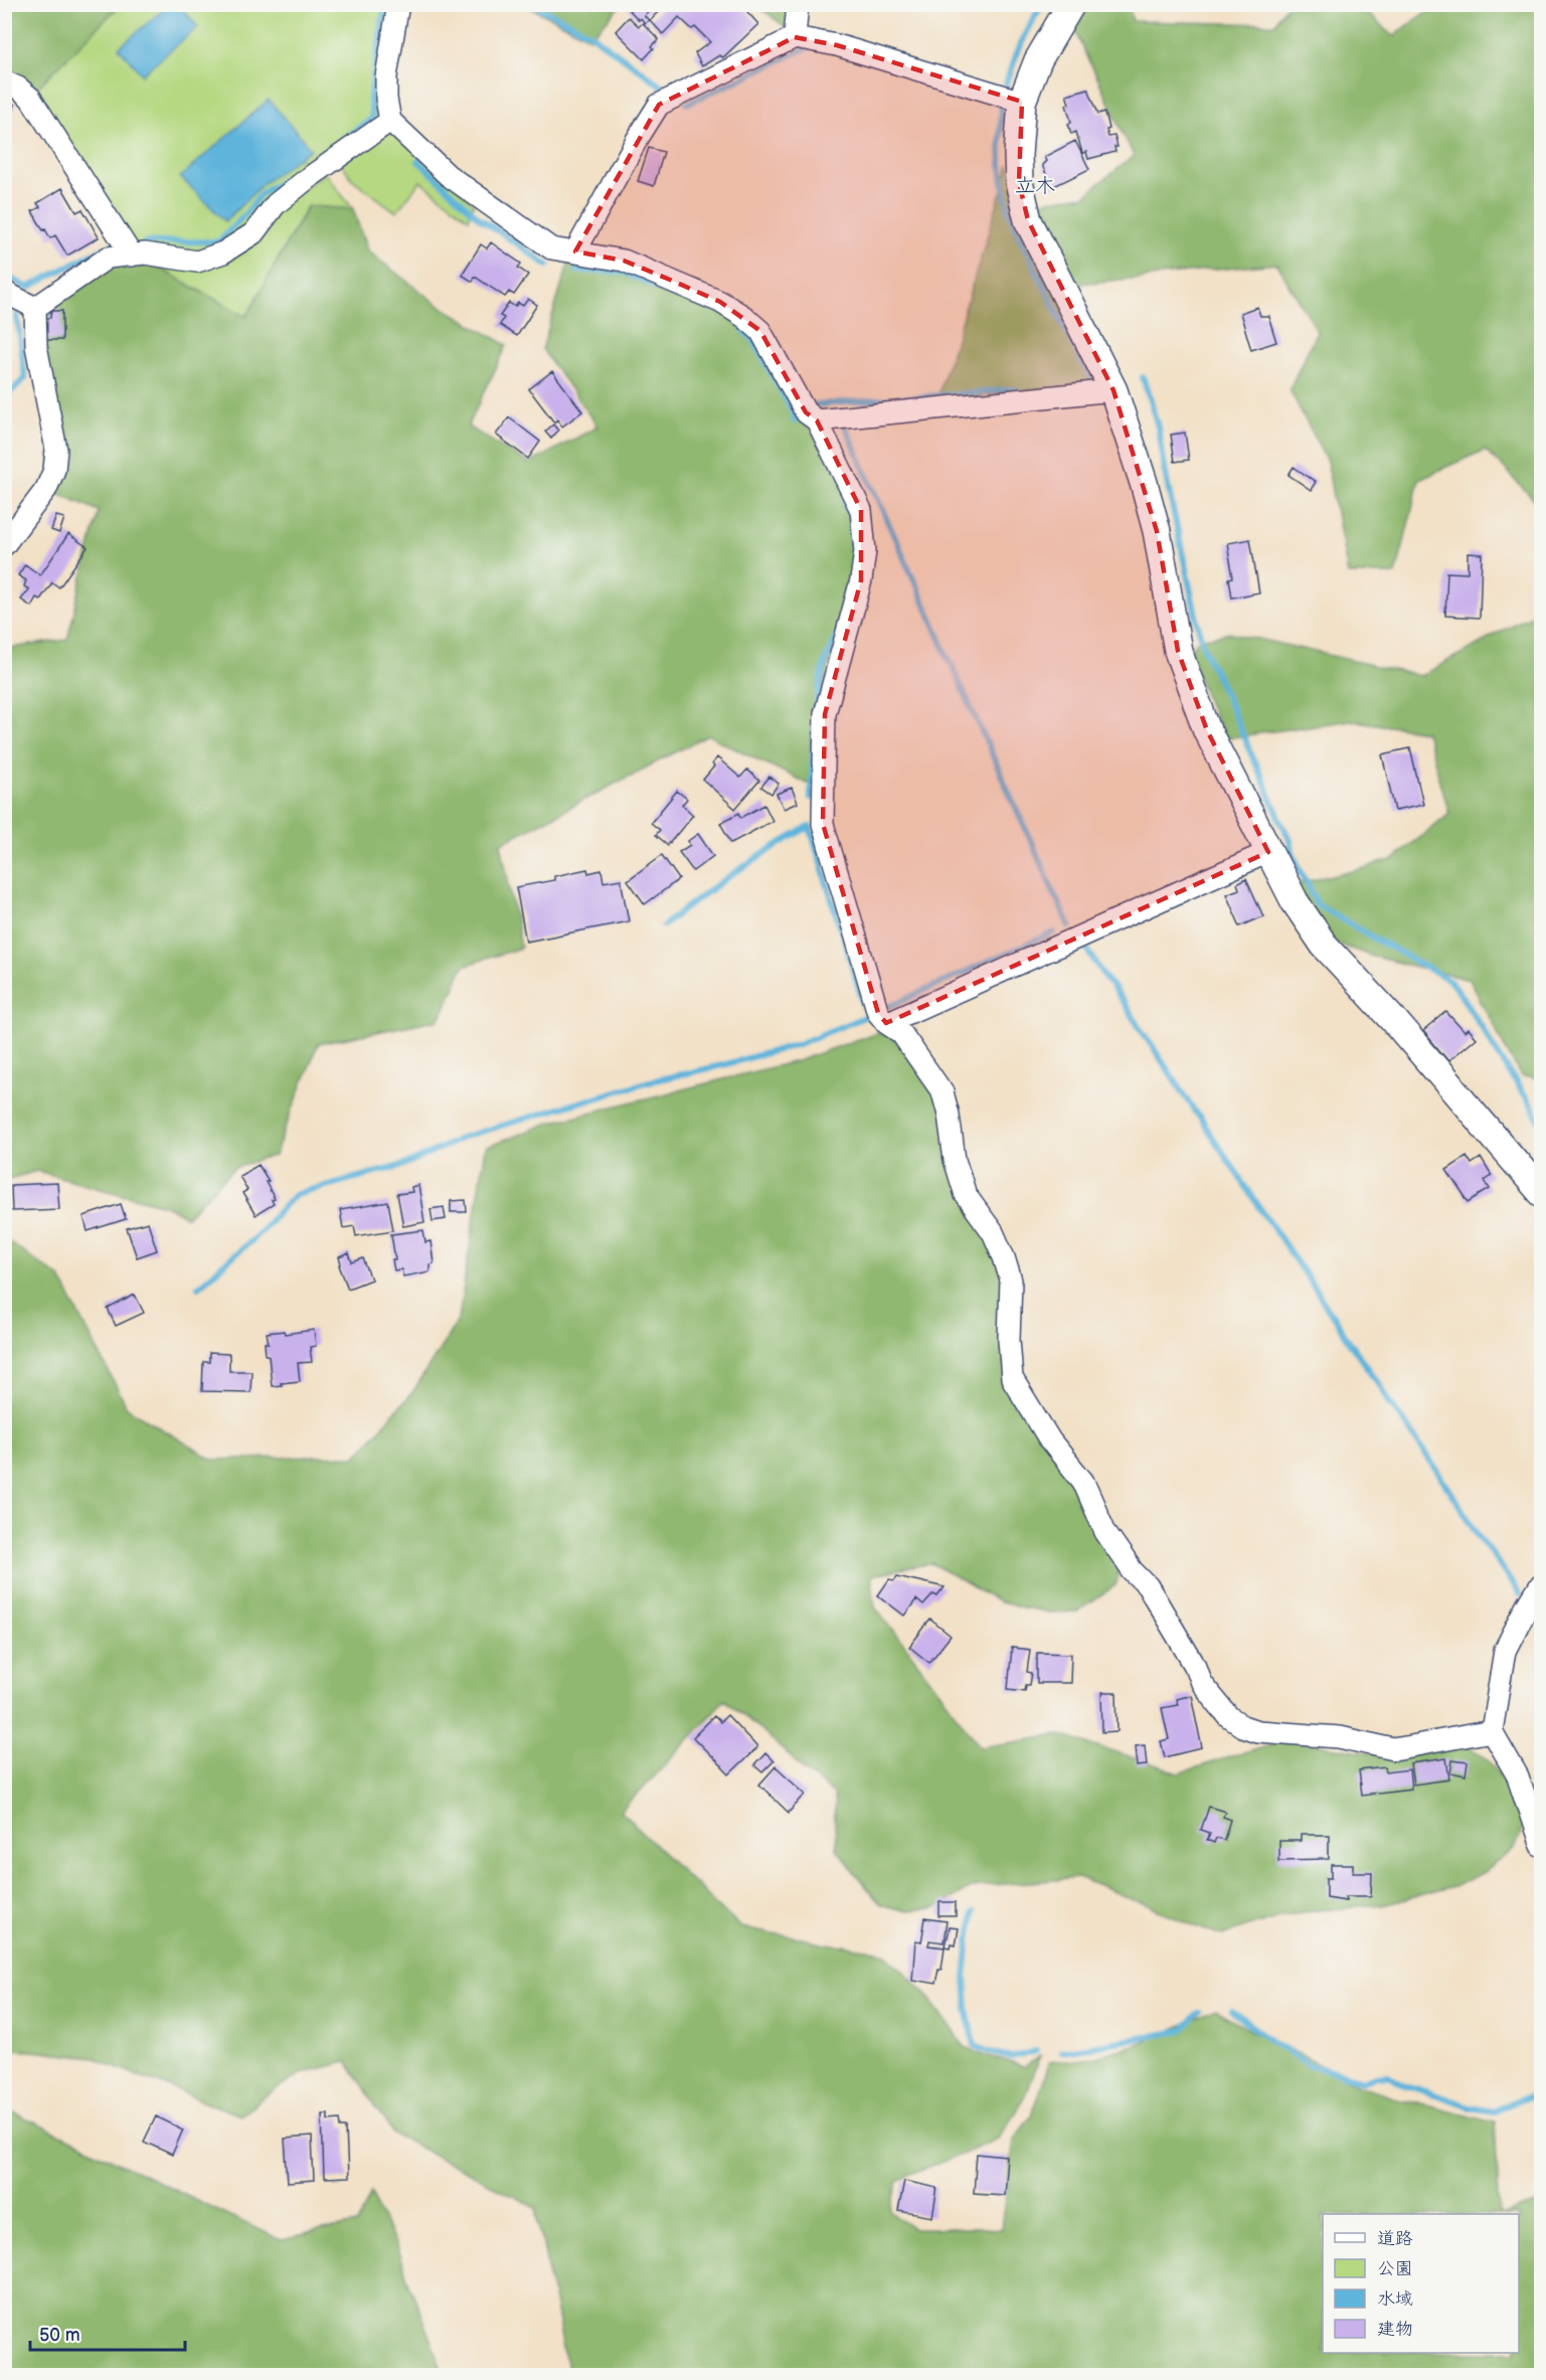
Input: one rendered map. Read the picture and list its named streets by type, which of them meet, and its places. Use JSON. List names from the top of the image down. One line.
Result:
{"districts":["立木"],"legend":["道路","公園","水域","建物"],"scale_bar":"50 m"}
